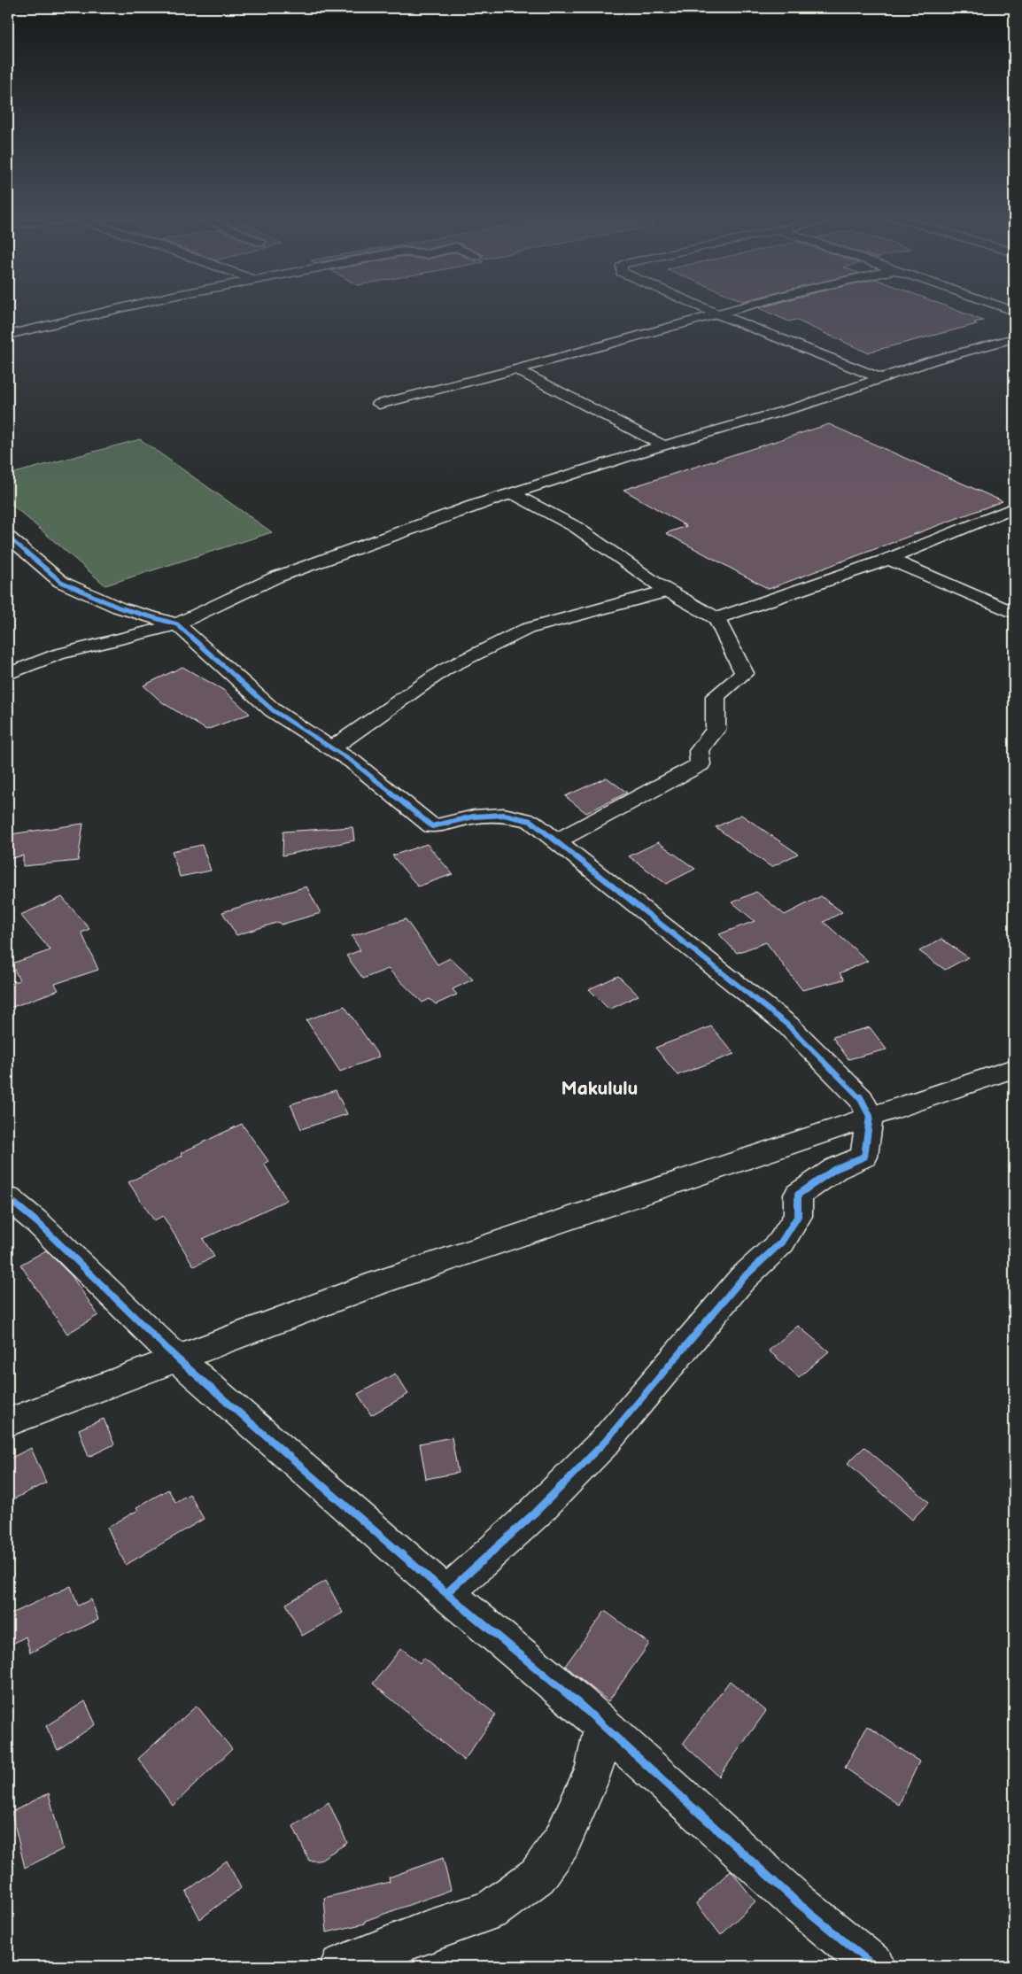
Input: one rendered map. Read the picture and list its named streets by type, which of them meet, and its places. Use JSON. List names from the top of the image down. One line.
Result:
{"districts":["Makululu"]}
